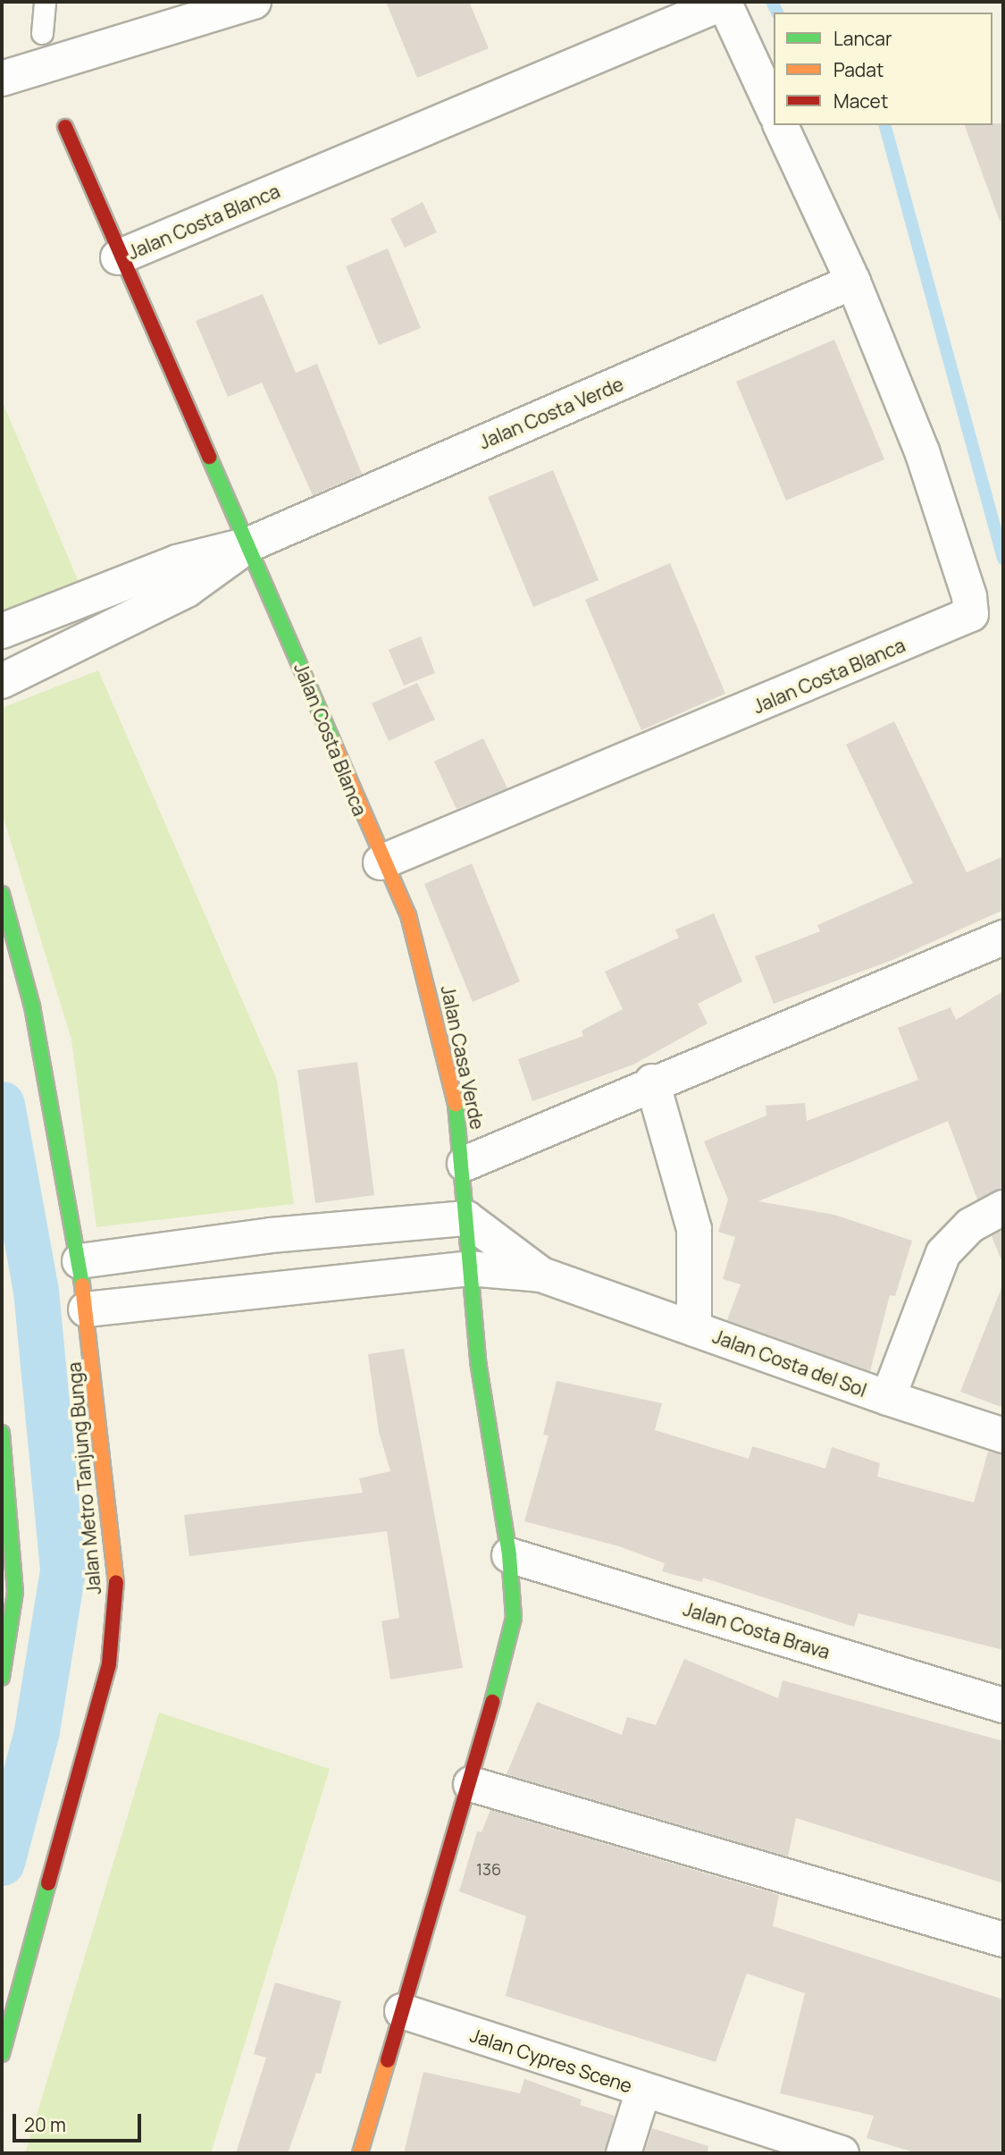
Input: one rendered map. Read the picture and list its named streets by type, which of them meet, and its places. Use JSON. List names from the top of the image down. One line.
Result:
{"streets":{"street":["Jalan Costa Blanca","Jalan Costa Verde","Jalan Casa Verde","Jalan Costa del Sol","Jalan Metro Tanjung Bunga","Jalan Costa Brava","Jalan Cypres Scene"]},"crossings":[["Jalan Costa Blanca","Jalan Costa Verde"],["Jalan Costa Blanca","Jalan Casa Verde"],["Jalan Casa Verde","Jalan Costa del Sol"],["Jalan Costa del Sol","Jalan Metro Tanjung Bunga"]],"house_numbers":["136"],"legend":["Lancar","Padat","Macet"],"scale_bar":"20 m"}
